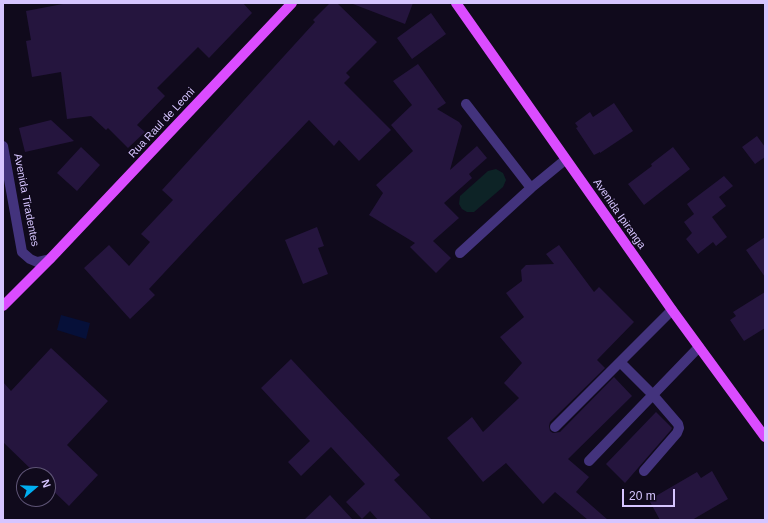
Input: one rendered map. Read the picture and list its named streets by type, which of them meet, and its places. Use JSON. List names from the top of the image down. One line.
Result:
{"streets":{"main road":["Rua Raul de Leoni","Avenida Ipiranga"],"street":["Avenida Tiradentes"]},"crossings":[["Rua Raul de Leoni","Avenida Tiradentes"]],"scale_bar":"20 m","north":"right"}
